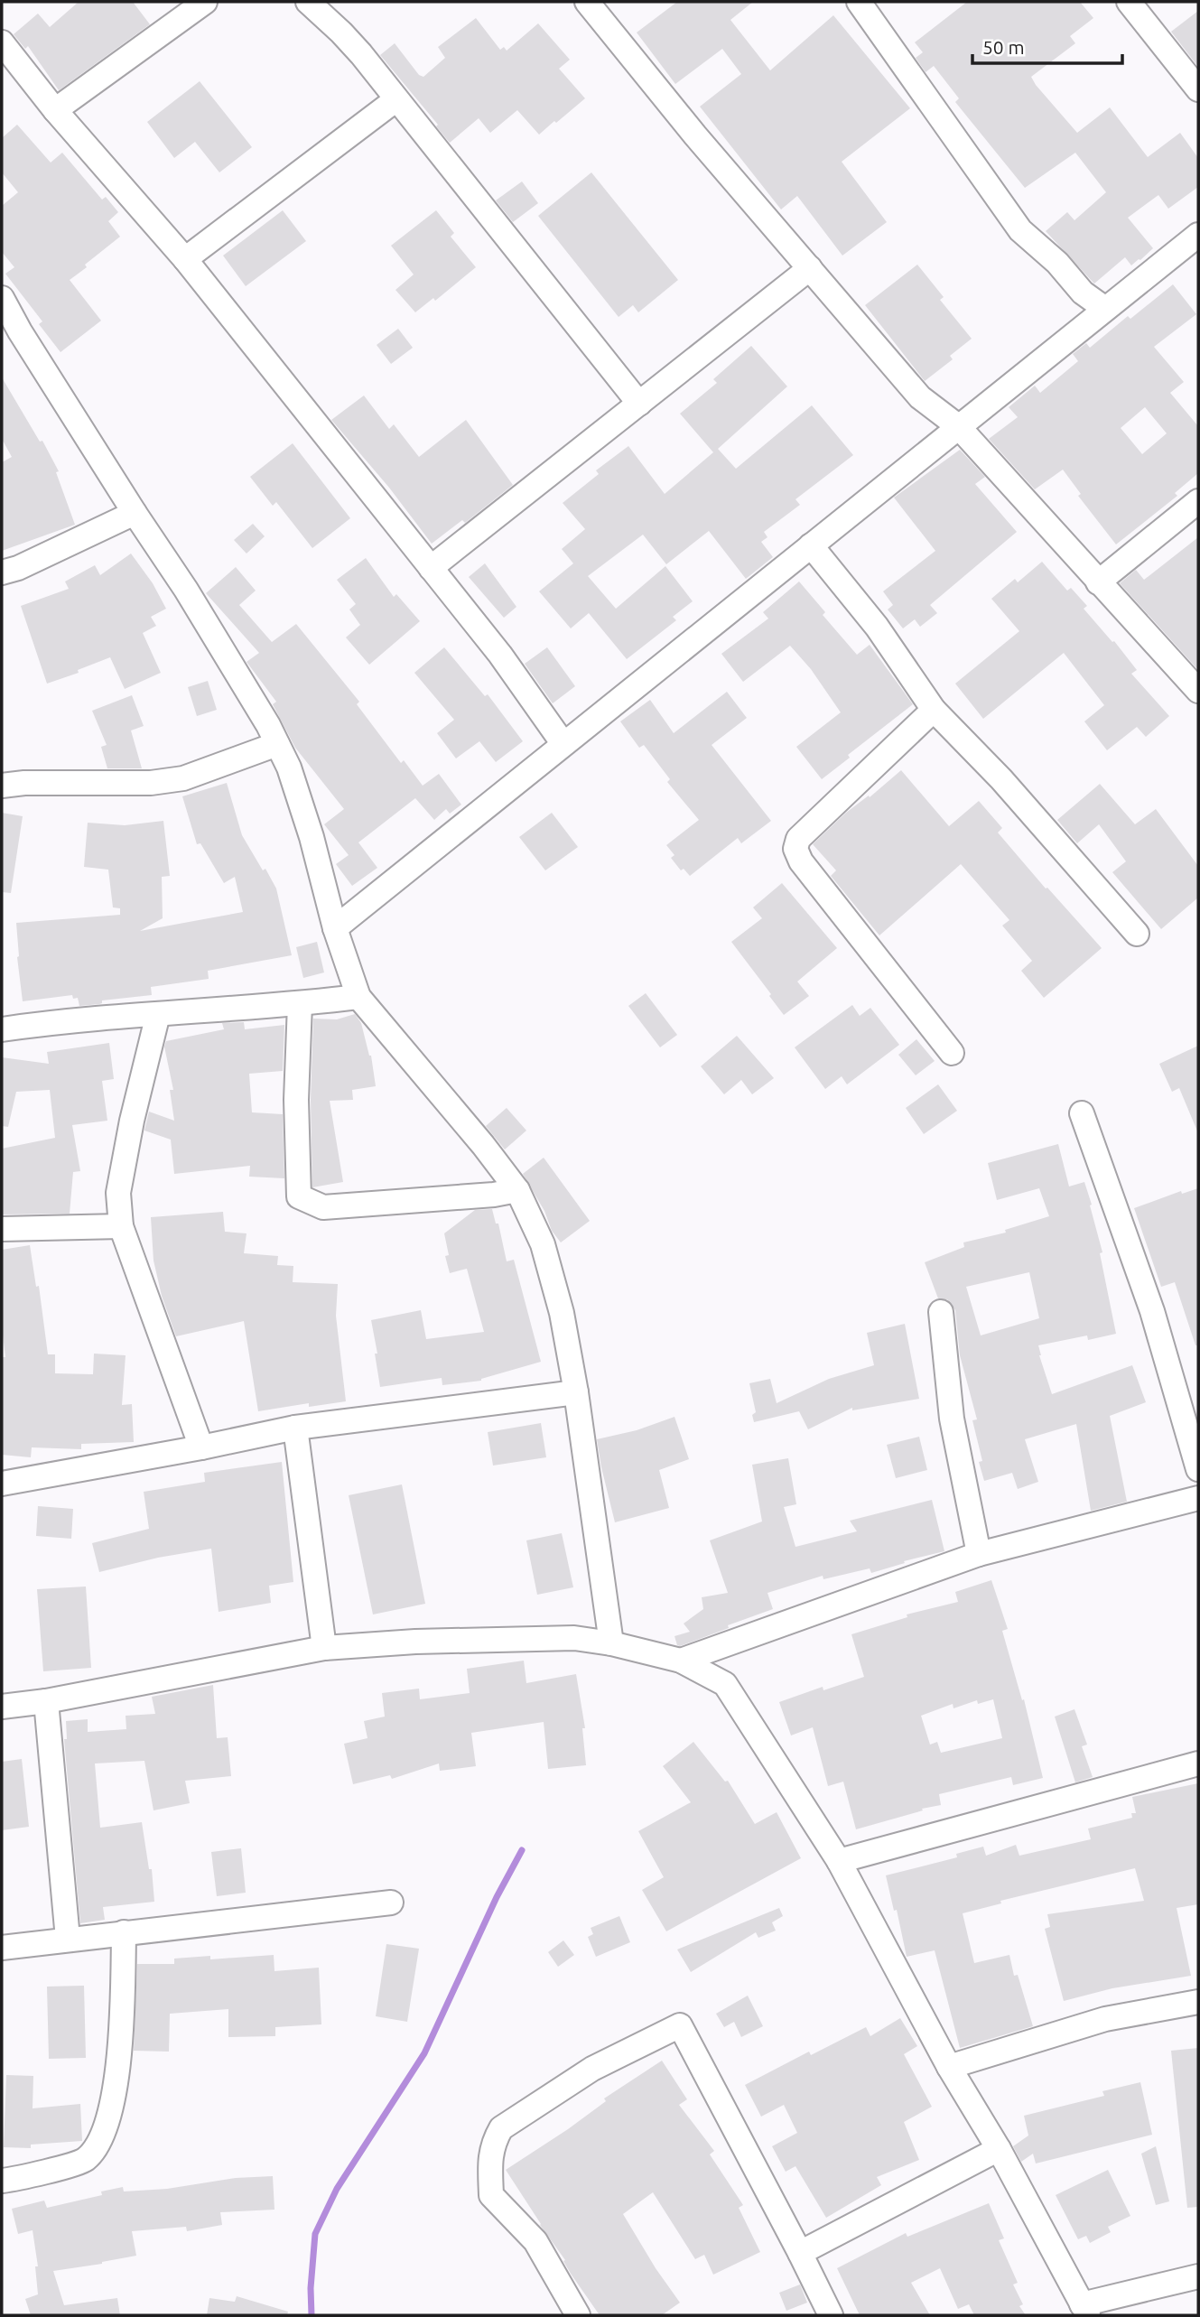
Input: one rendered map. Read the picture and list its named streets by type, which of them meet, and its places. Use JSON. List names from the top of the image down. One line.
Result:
{"scale_bar":"50 m"}
